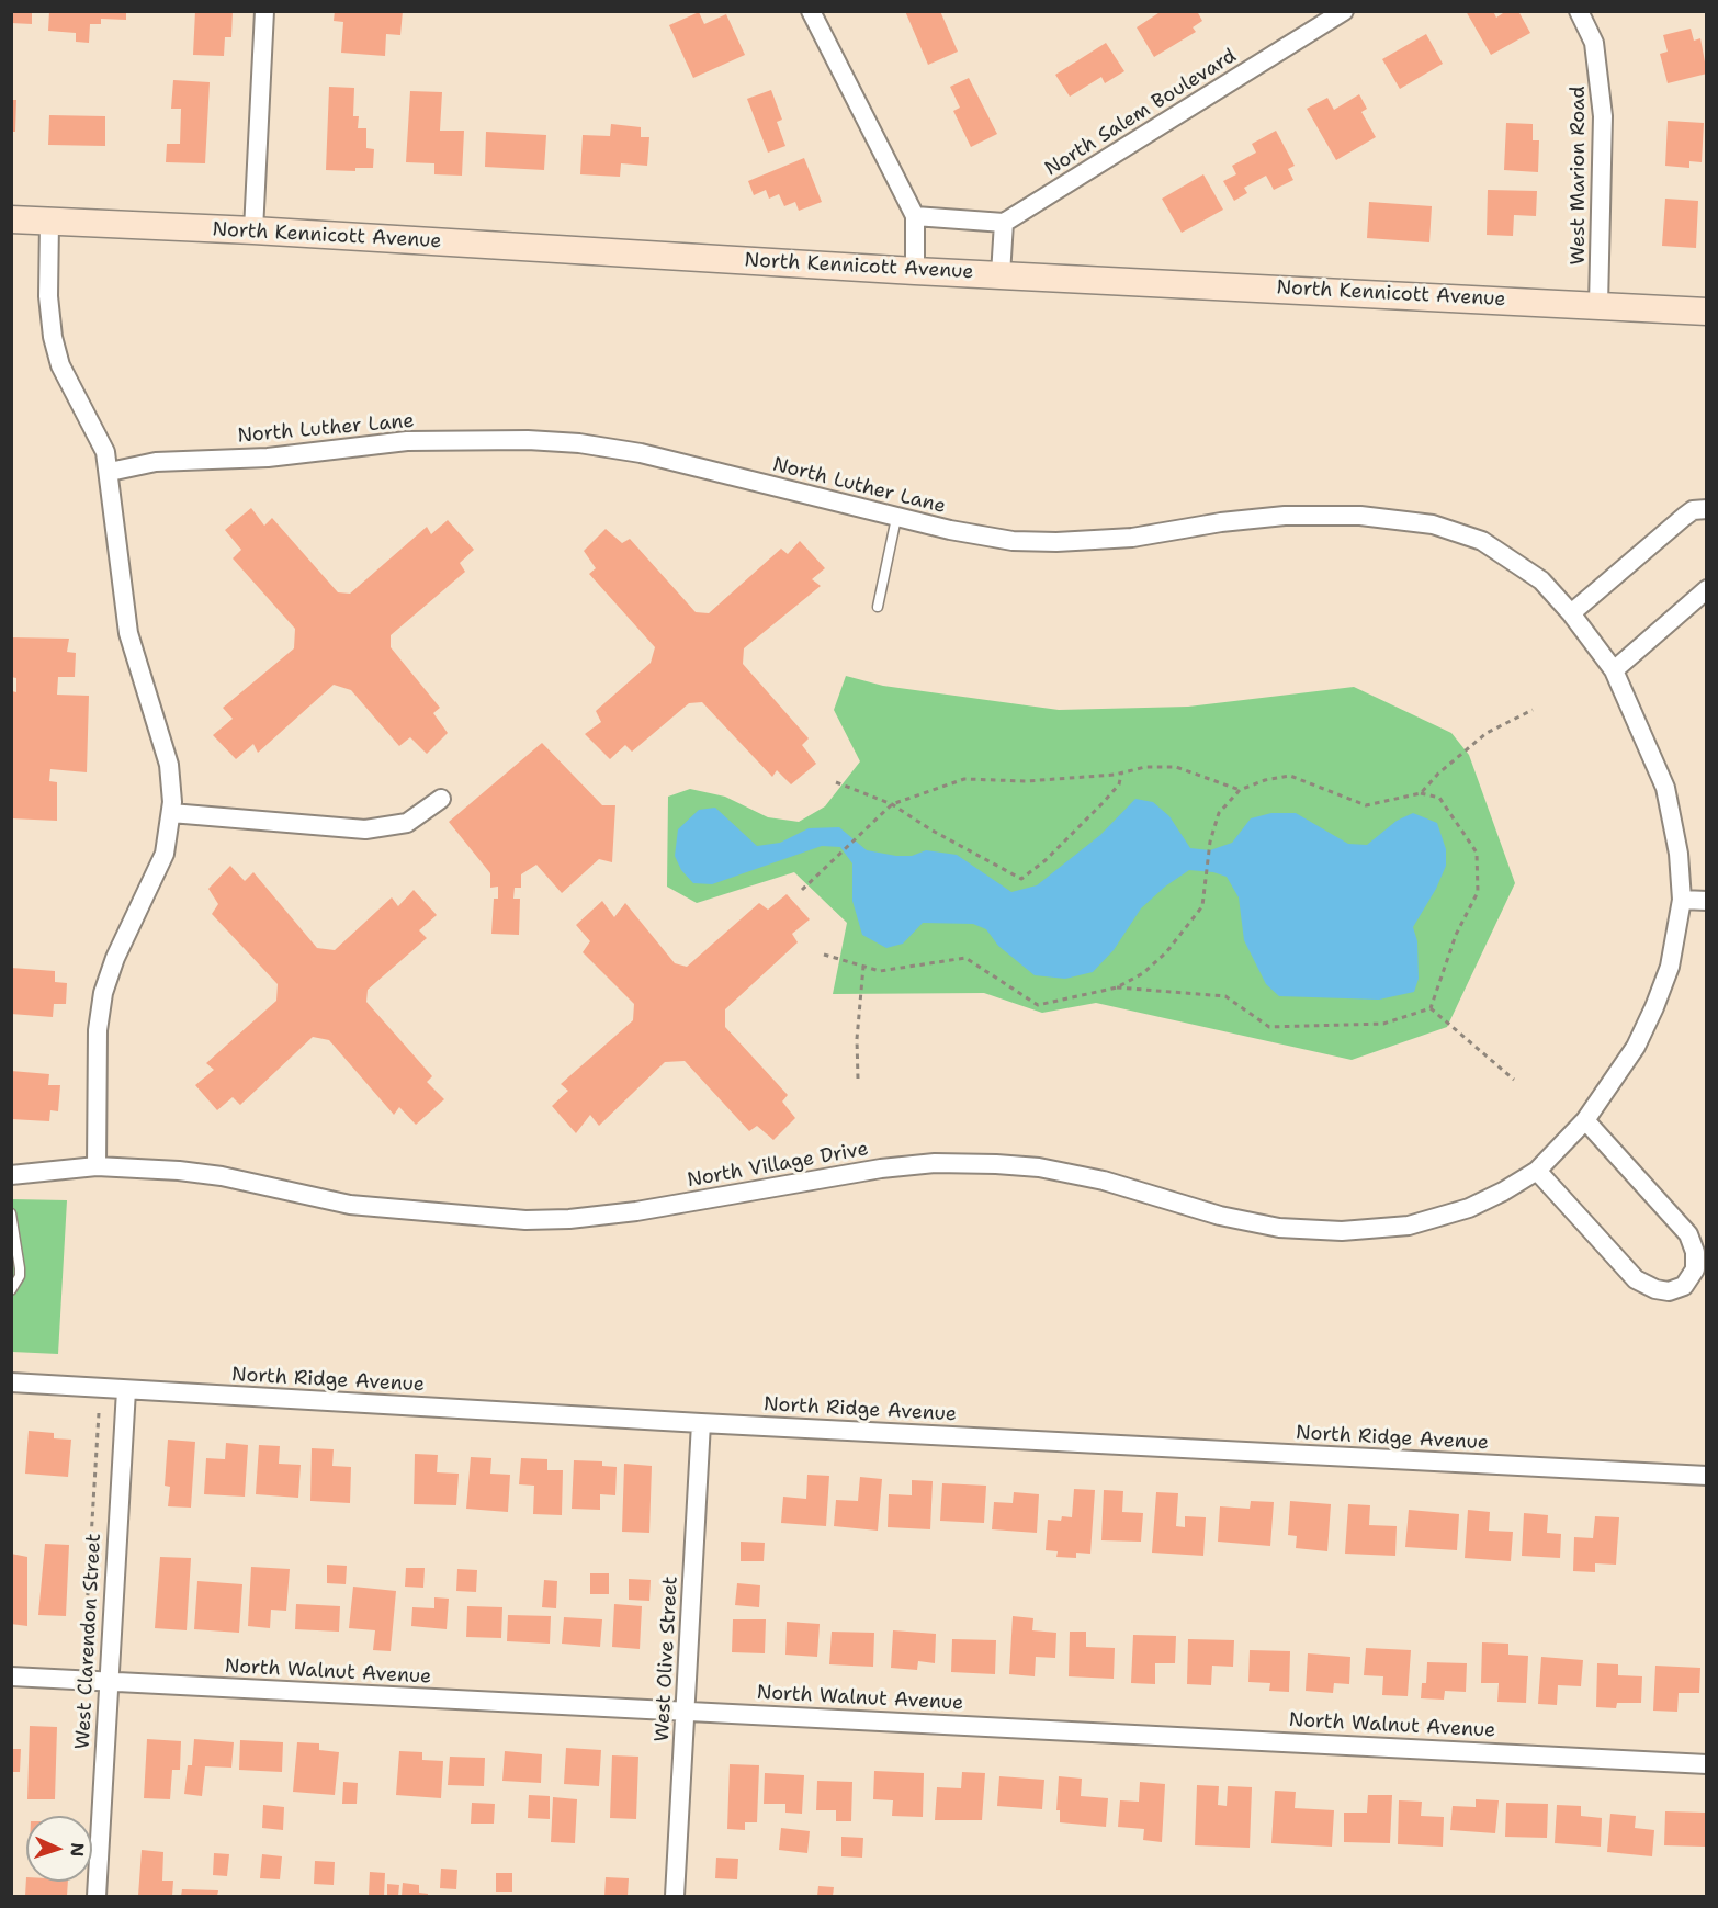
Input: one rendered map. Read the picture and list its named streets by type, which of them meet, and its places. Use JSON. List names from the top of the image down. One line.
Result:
{"streets":{"street":["North Salem Boulevard","West Marion Road","North Kennicott Avenue","North Luther Lane","North Village Drive","North Ridge Avenue","West Clarendon Street","West Olive Street","North Walnut Avenue"]},"crossings":[["West Marion Road","North Kennicott Avenue"],["North Luther Lane","North Village Drive"],["North Ridge Avenue","West Clarendon Street"],["North Ridge Avenue","West Olive Street"],["West Clarendon Street","North Walnut Avenue"],["West Olive Street","North Walnut Avenue"]],"north":"right"}
